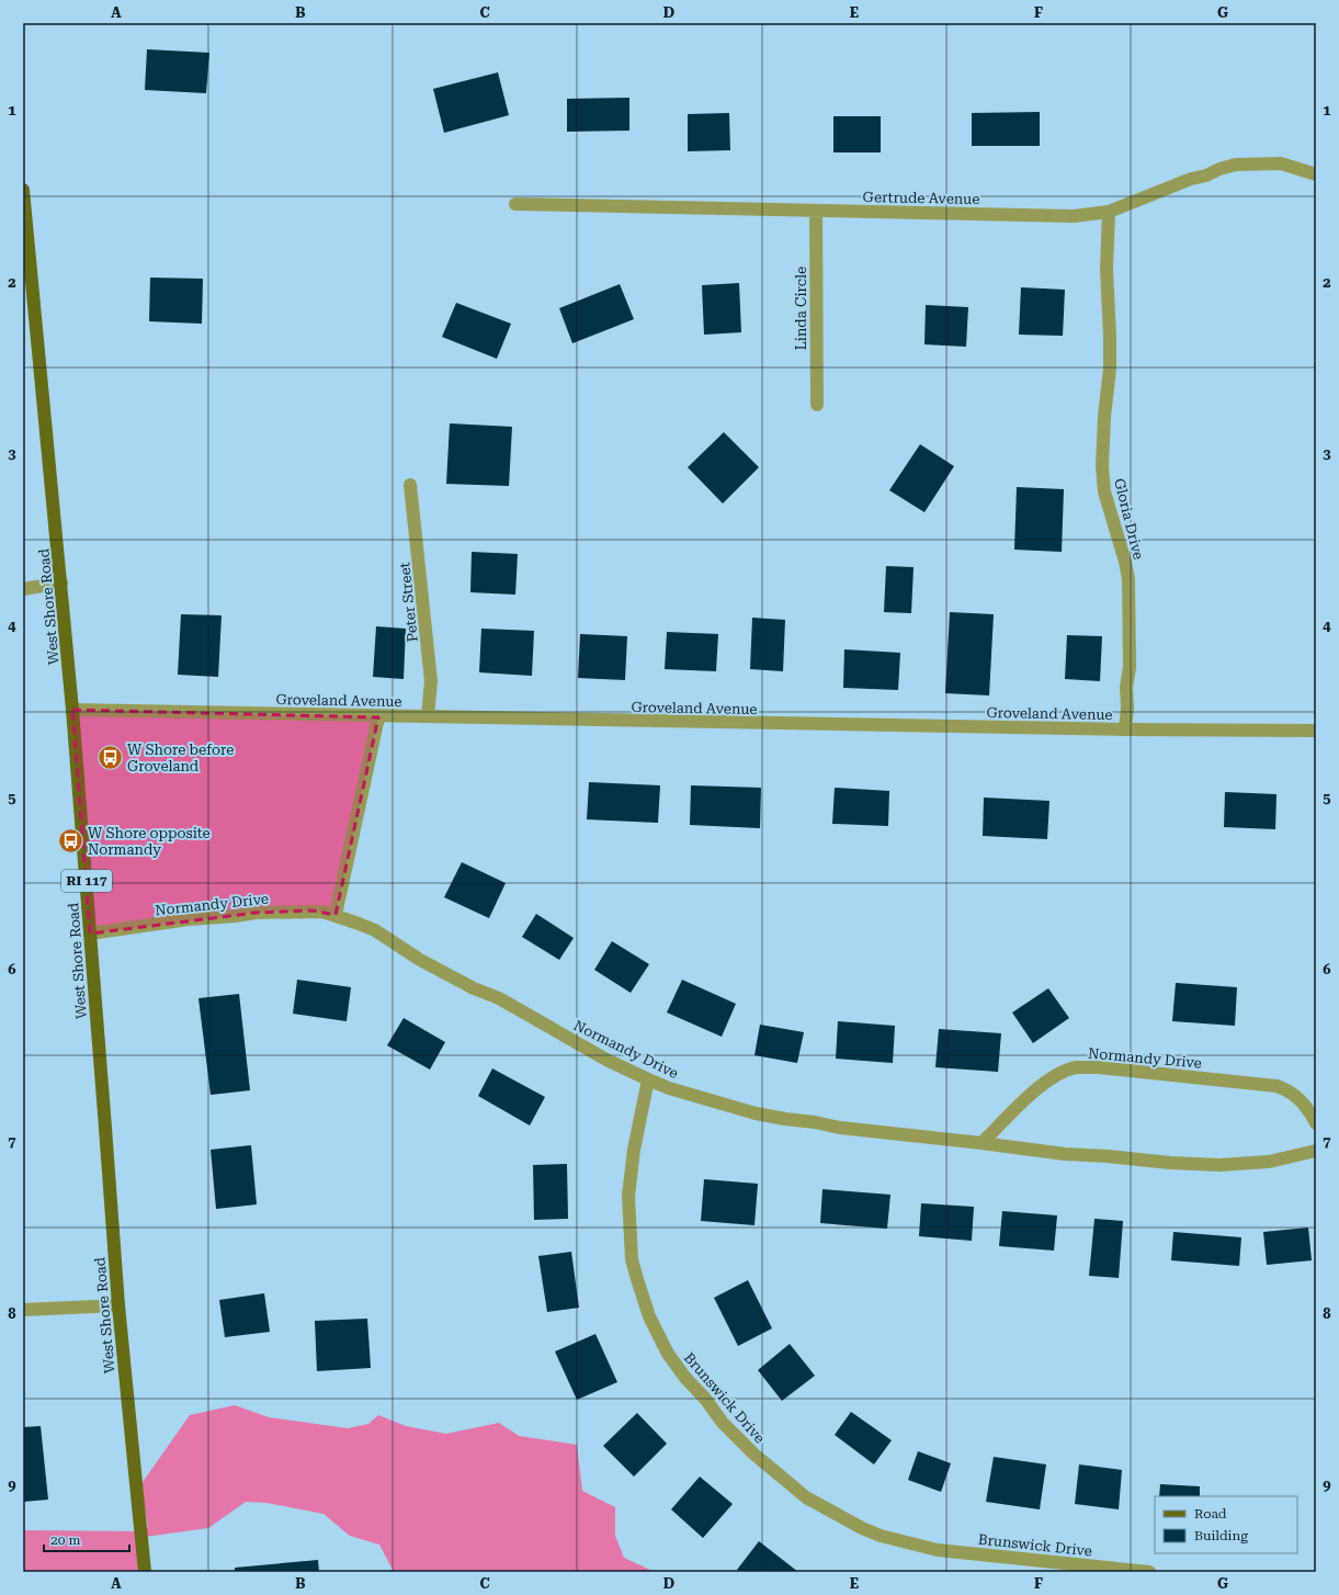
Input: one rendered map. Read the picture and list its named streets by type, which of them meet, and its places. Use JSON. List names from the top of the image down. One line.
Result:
{"streets":{"main road":["West Shore Road","RI 117"],"street":["Gertrude Avenue","Linda Circle","Gloria Drive","Peter Street","Groveland Avenue","Normandy Drive","Brunswick Drive"]},"crossings":[["Gertrude Avenue","Linda Circle"],["Gertrude Avenue","Gloria Drive"],["Gloria Drive","Groveland Avenue"],["Peter Street","Groveland Avenue"],["West Shore Road","Groveland Avenue"],["West Shore Road","Normandy Drive"],["Normandy Drive","Brunswick Drive"]],"places":{"bus stop":["W Shore before Groveland","W Shore opposite Normandy"]},"legend":["Road","Building"],"scale_bar":"20 m","grid":{"columns":["A","B","C","D","E","F","G"],"rows":["1","2","3","4","5","6","7","8","9"]}}
